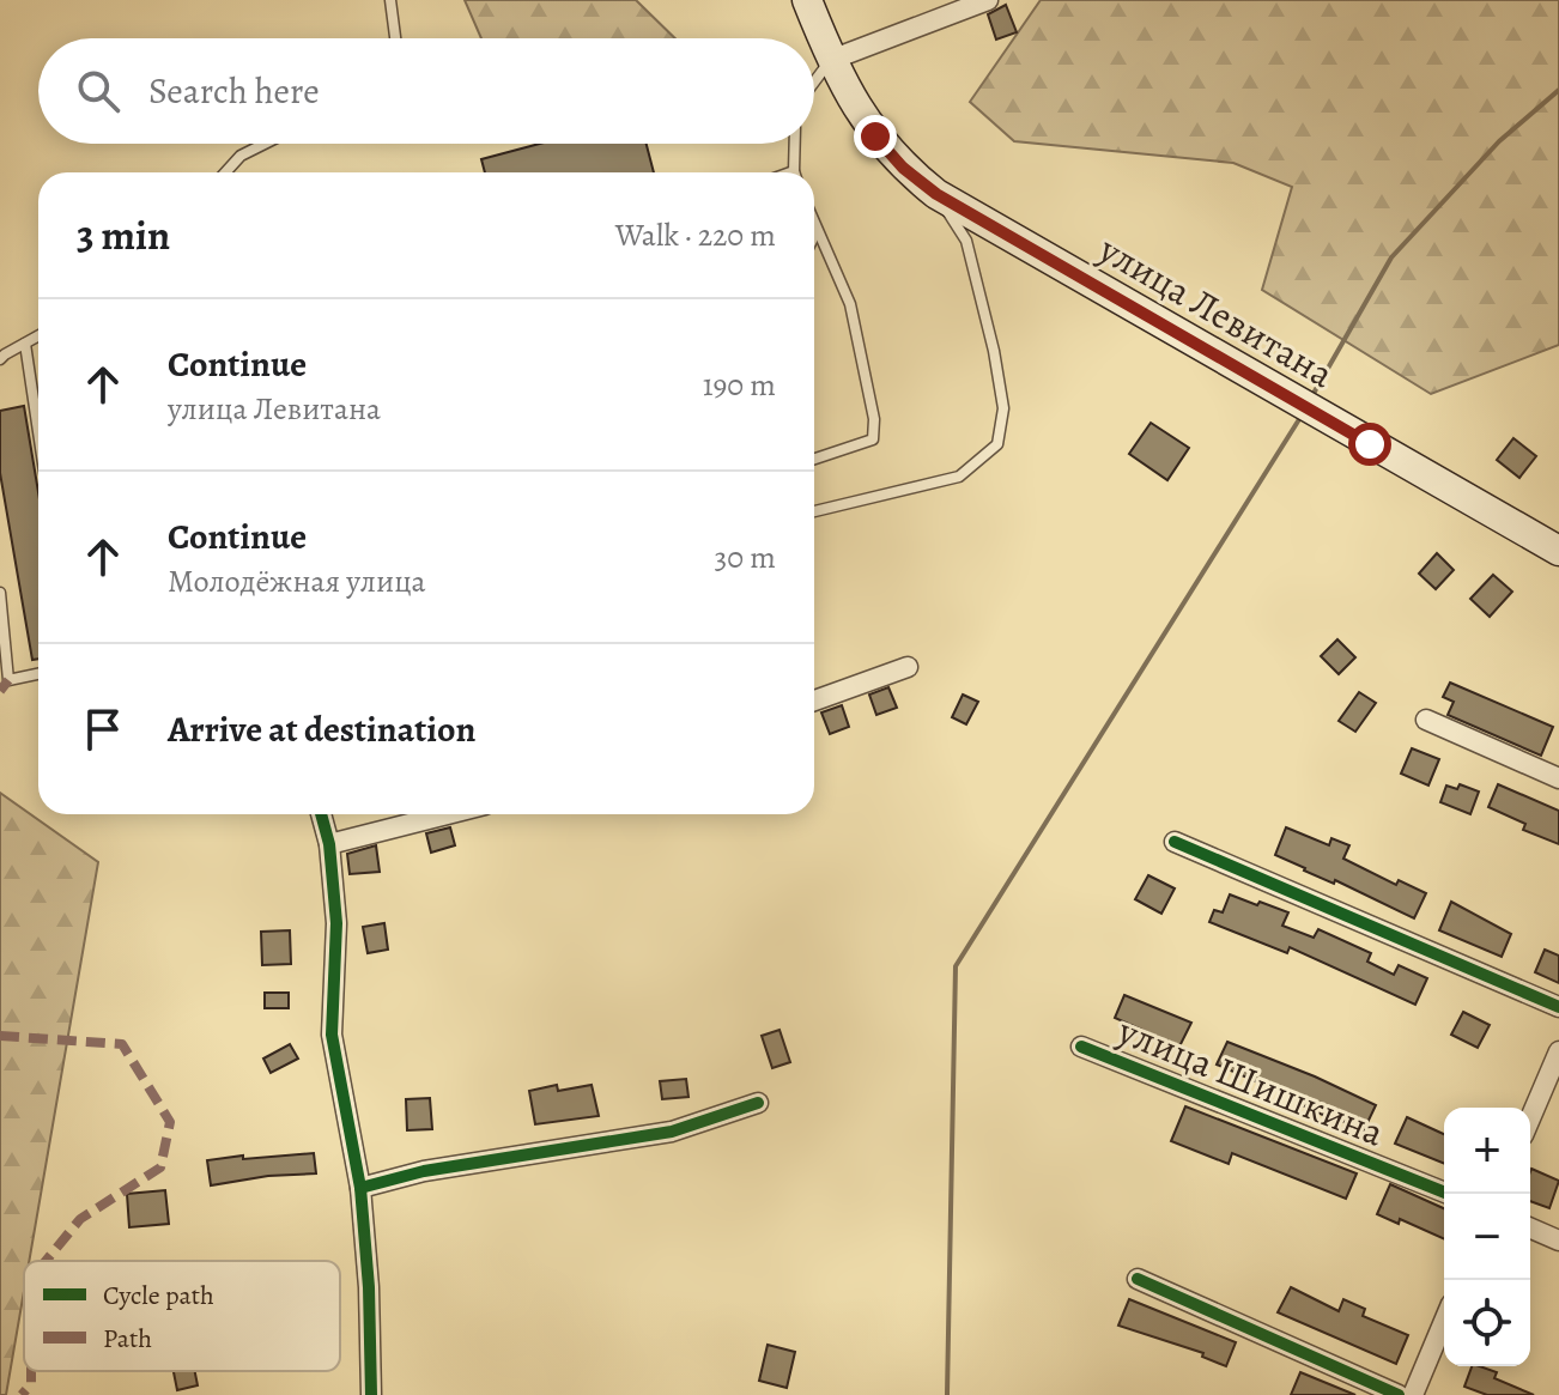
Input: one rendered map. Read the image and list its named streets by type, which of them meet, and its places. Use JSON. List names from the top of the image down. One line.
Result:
{"streets":{"main road":["улица Левитана"],"street":["улица Шишкина"]},"legend":["Cycle path","Path"],"page":{"search":"Search here","heading":["3 min","Walk · 220 m"],"list":[["Continue","улица Левитана","190 m"],["Continue","Молодёжная улица","30 m"],"Arrive at destination"],"map_buttons":["+","−"]}}
